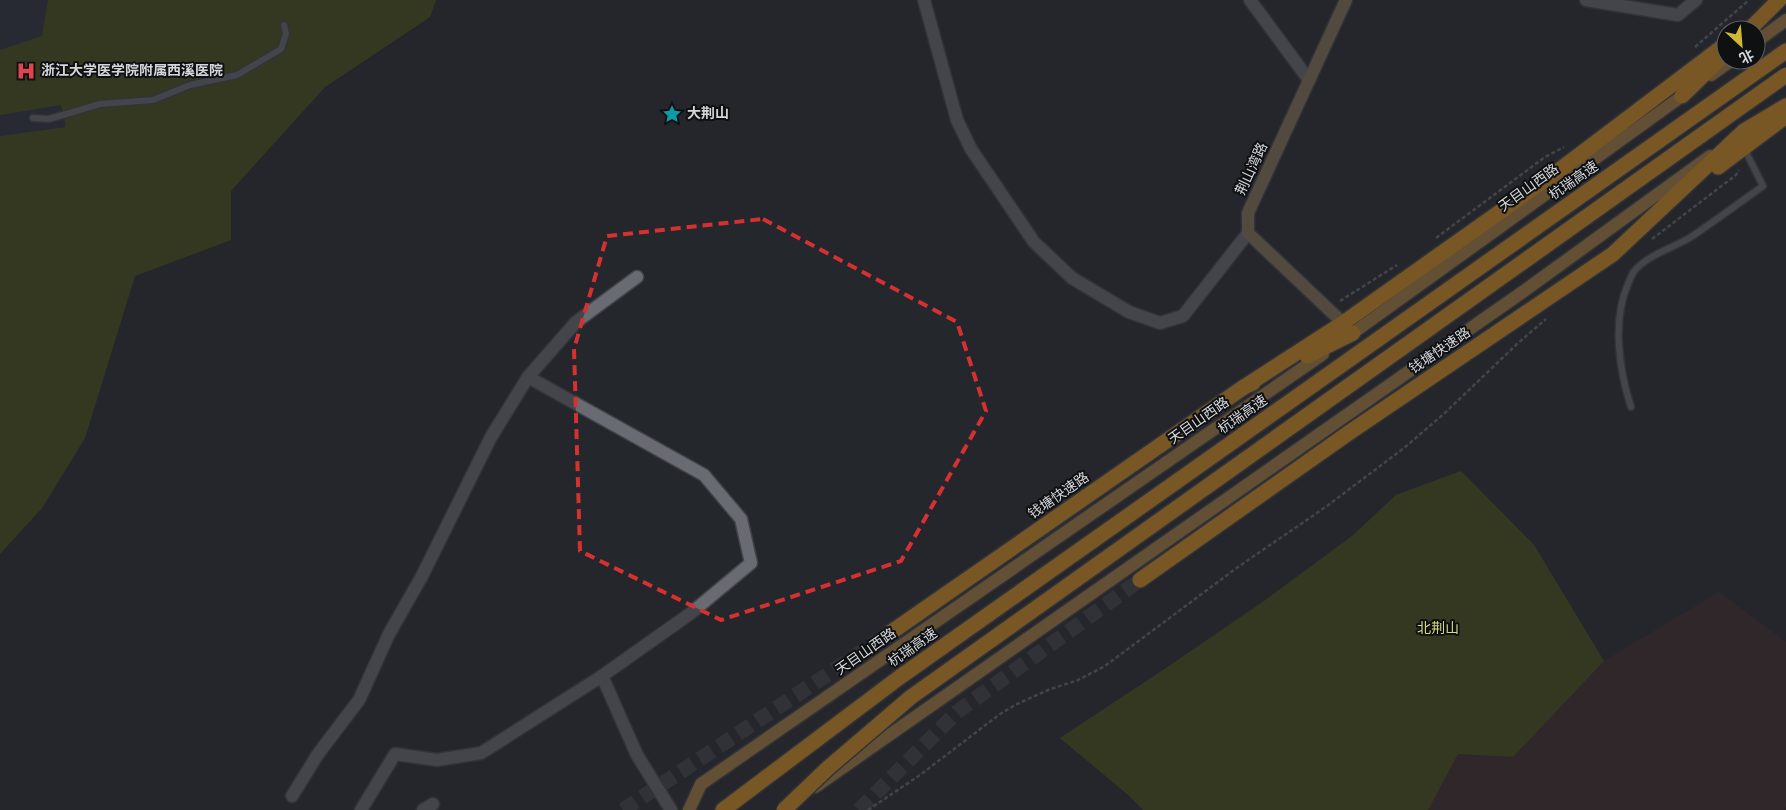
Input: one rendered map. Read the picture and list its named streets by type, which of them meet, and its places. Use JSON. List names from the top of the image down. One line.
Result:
{"streets":{"highway":["杭瑞高速","钱塘快速路"],"main road":["天目山西路"],"street":["荆山湾路"]},"crossings":[["天目山西路","钱塘快速路"]],"parks":["北荆山"],"places":{"hospital":["浙江大学医学院附属西溪医院"],"place":["大荆山"]},"north":"bottom right"}
